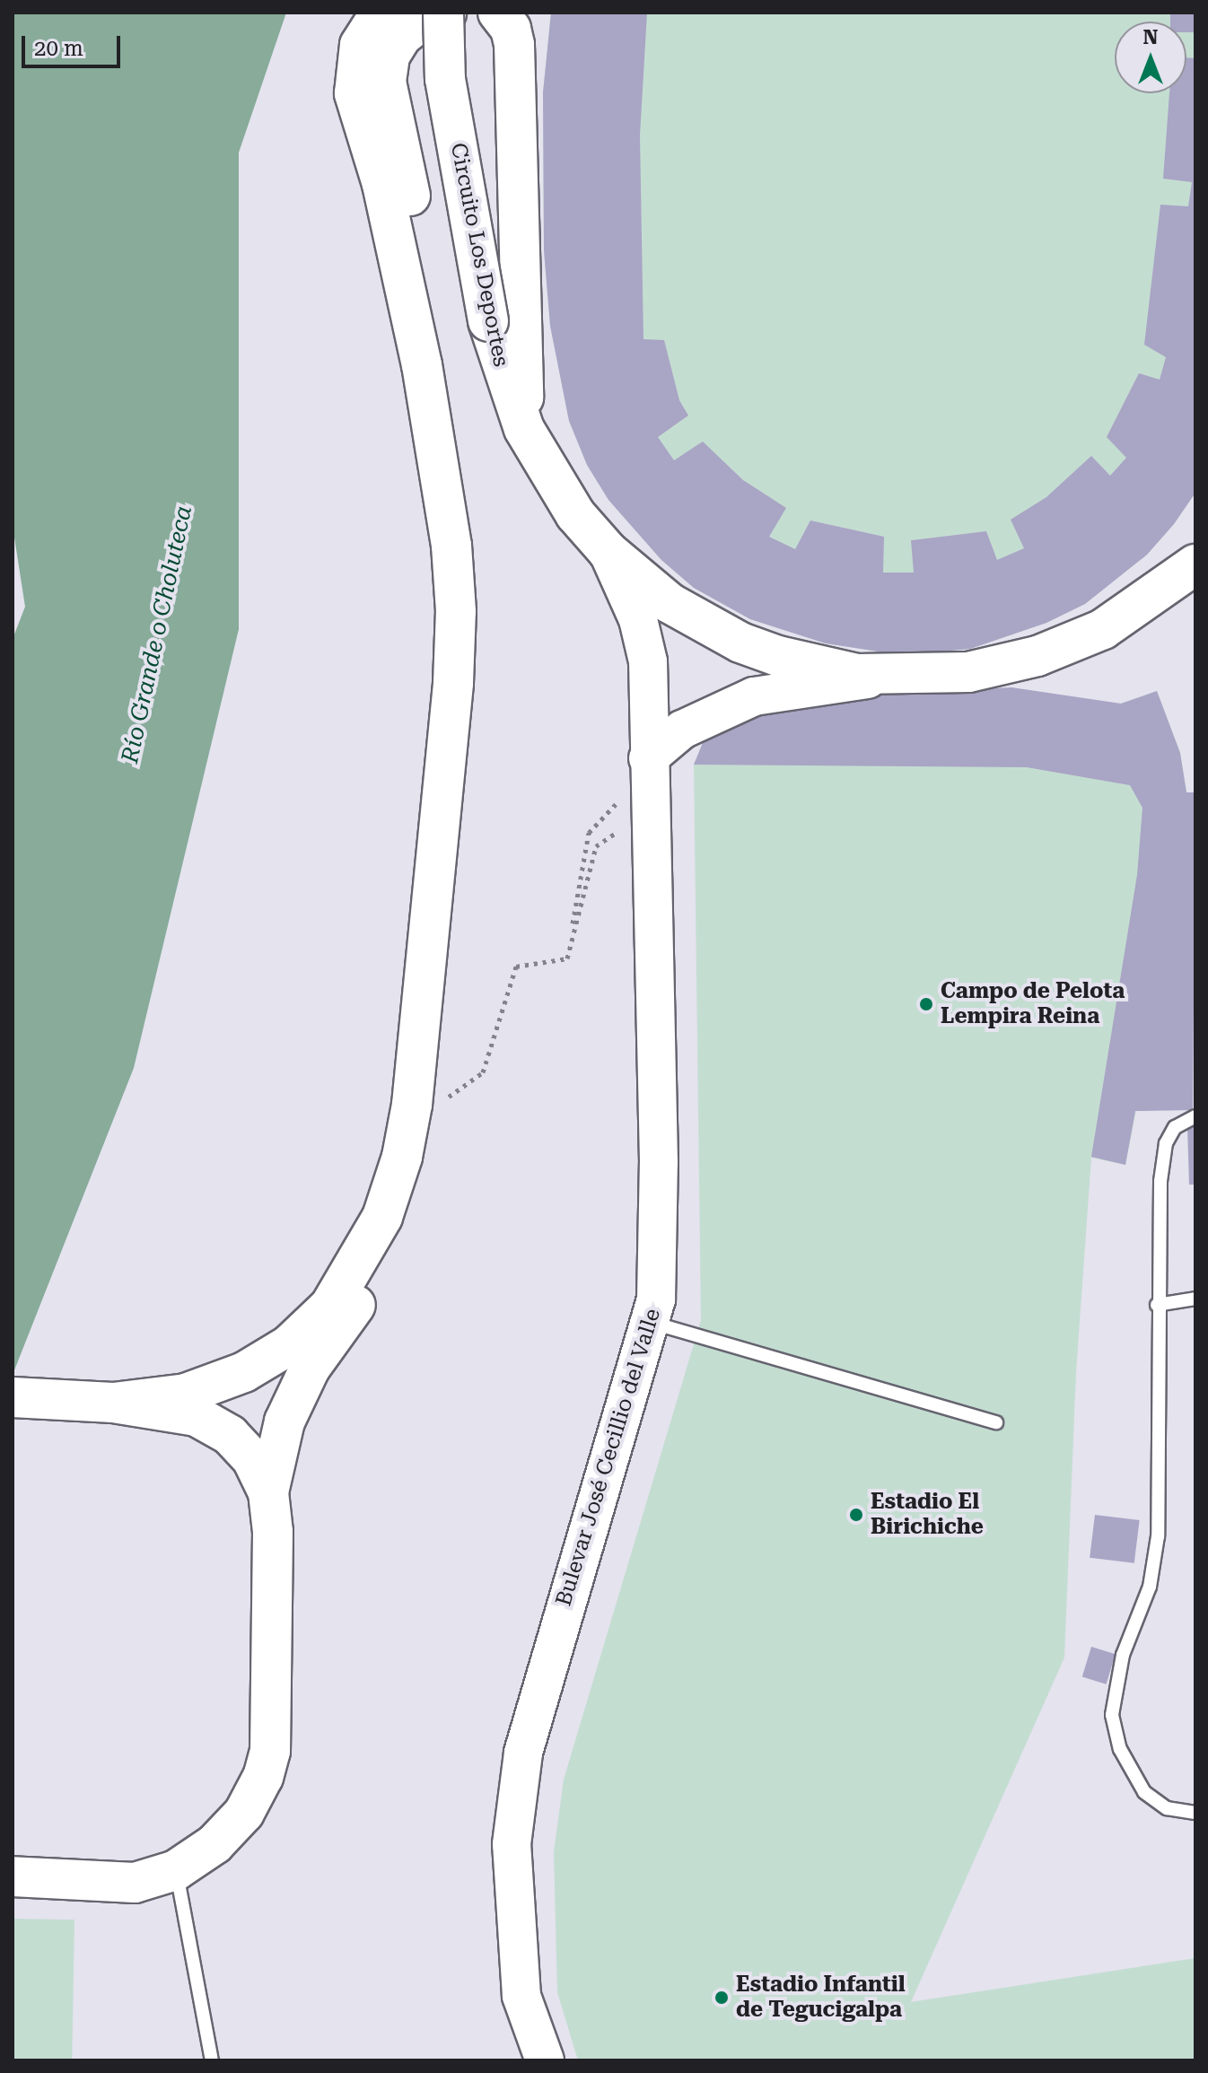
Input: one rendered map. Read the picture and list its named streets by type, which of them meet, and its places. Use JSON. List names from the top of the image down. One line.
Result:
{"streets":{"main road":["Circuito Los Deportes","Bulevar José Cecillio del Valle"]},"crossings":[["Circuito Los Deportes","Bulevar José Cecillio del Valle"]],"water":["Río Grande o Choluteca"],"places":["Campo de Pelota Lempira Reina","Estadio El Birichiche","Estadio Infantil de Tegucigalpa"],"scale_bar":"20 m","north":"top"}
